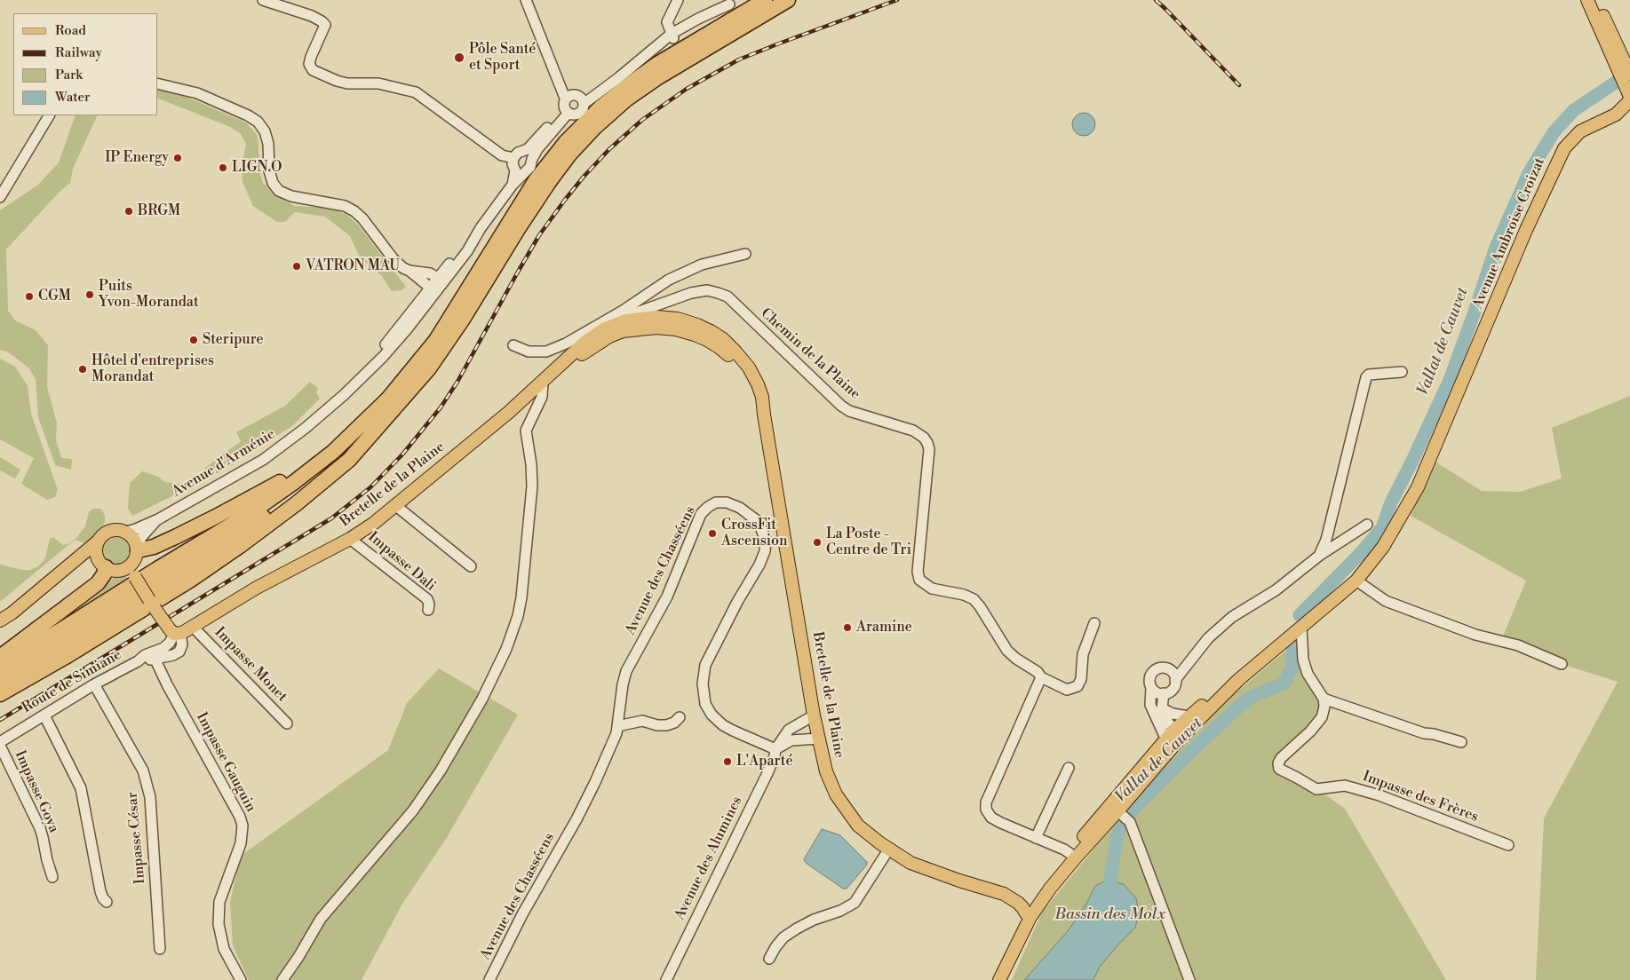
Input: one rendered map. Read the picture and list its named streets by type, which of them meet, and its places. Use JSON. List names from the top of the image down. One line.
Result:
{"streets":{"main road":["Avenue Ambroise Croizat","Bretelle de la Plaine"],"street":["Chemin de la Plaine","Avenue d'Arménie","Impasse Dali","Avenue des Chasséens","Impasse Monet","Route de Simiane","Impasse Gauguin","Impasse Goya","Impasse des Frères","Impasse César","Avenue des Alumines"]},"crossings":[["Avenue Ambroise Croizat","Bretelle de la Plaine"],["Chemin de la Plaine","Bretelle de la Plaine"],["Bretelle de la Plaine","Impasse Dali"],["Bretelle de la Plaine","Impasse Monet"],["Bretelle de la Plaine","Route de Simiane"],["Bretelle de la Plaine","Avenue des Alumines"],["Avenue des Chasséens","Avenue des Alumines"],["Route de Simiane","Impasse Gauguin"],["Route de Simiane","Impasse Goya"],["Route de Simiane","Impasse César"]],"water":["Vallat de Cauvet","Bassin des Molx"],"places":["Pôle Santé et Sport","IP Energy","LIGN.O","BRGM","VATRON MAU","Puits Yvon-Morandat","CGM","Steripure","Hôtel d'entreprises Morandat","CrossFit Ascension","La Poste - Centre de Tri","Aramine","L'Aparté"],"legend":["Road","Railway","Park","Water"]}
